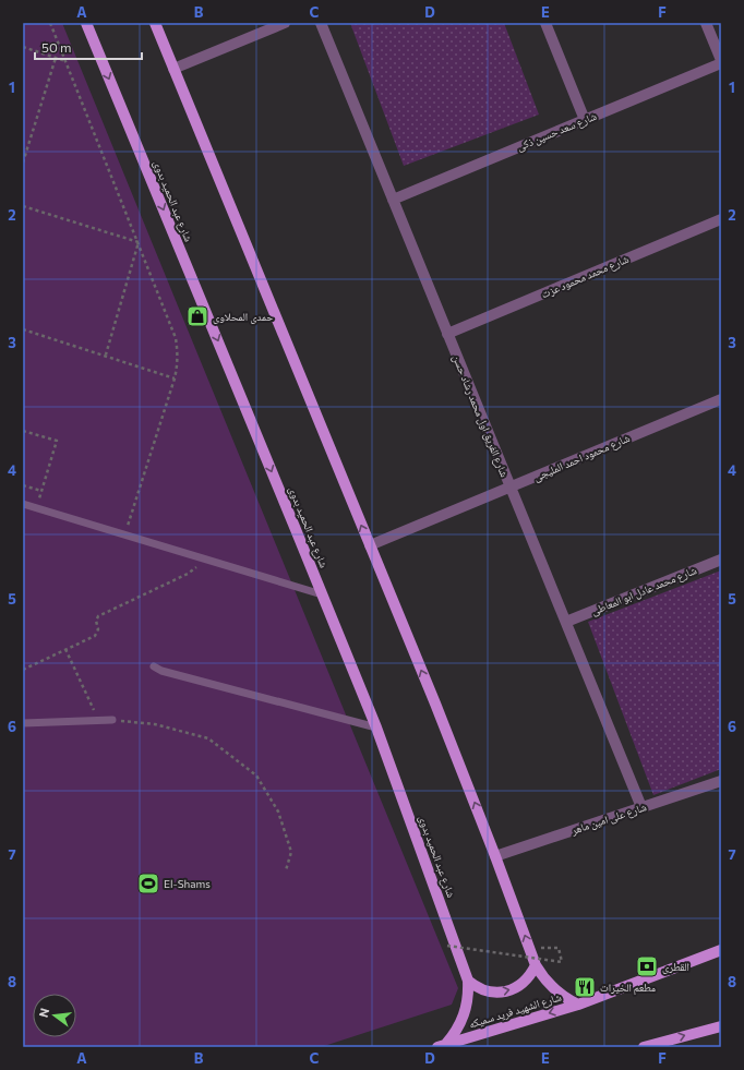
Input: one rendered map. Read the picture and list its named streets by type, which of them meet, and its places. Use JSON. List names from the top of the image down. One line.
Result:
{"streets":{"main road":["شارع عبد الحميد بدوى","شارع الشهيد فريد سميكه"],"street":["شارع سعد حسين ذكى","شارع محمد محمود عزت","شارع الفريق اول محمد رشاد حسن","شارع محمود احمد المليجى","شارع محمد عادل ابو المعاطى","شارع على امين ماهر"]},"crossings":[["شارع سعد حسين ذكى","شارع الفريق اول محمد رشاد حسن"],["شارع عبد الحميد بدوى","شارع الشهيد فريد سميكه"],["شارع محمد محمود عزت","شارع الفريق اول محمد رشاد حسن"],["شارع الفريق اول محمد رشاد حسن","شارع محمود احمد المليجى"],["شارع الفريق اول محمد رشاد حسن","شارع محمد عادل ابو المعاطى"],["شارع الفريق اول محمد رشاد حسن","شارع على امين ماهر"]],"one_way":["شارع الشهيد فريد سميكه"],"places":{"shop":["حمدى المحلاوى"],"sports":["El-Shams"],"bank":["القطرى"],"restaurant":["مطعم الخيرات"]},"scale_bar":"50 m","north":"left","grid":{"columns":["A","B","C","D","E","F"],"rows":["1","2","3","4","5","6","7","8"]}}
